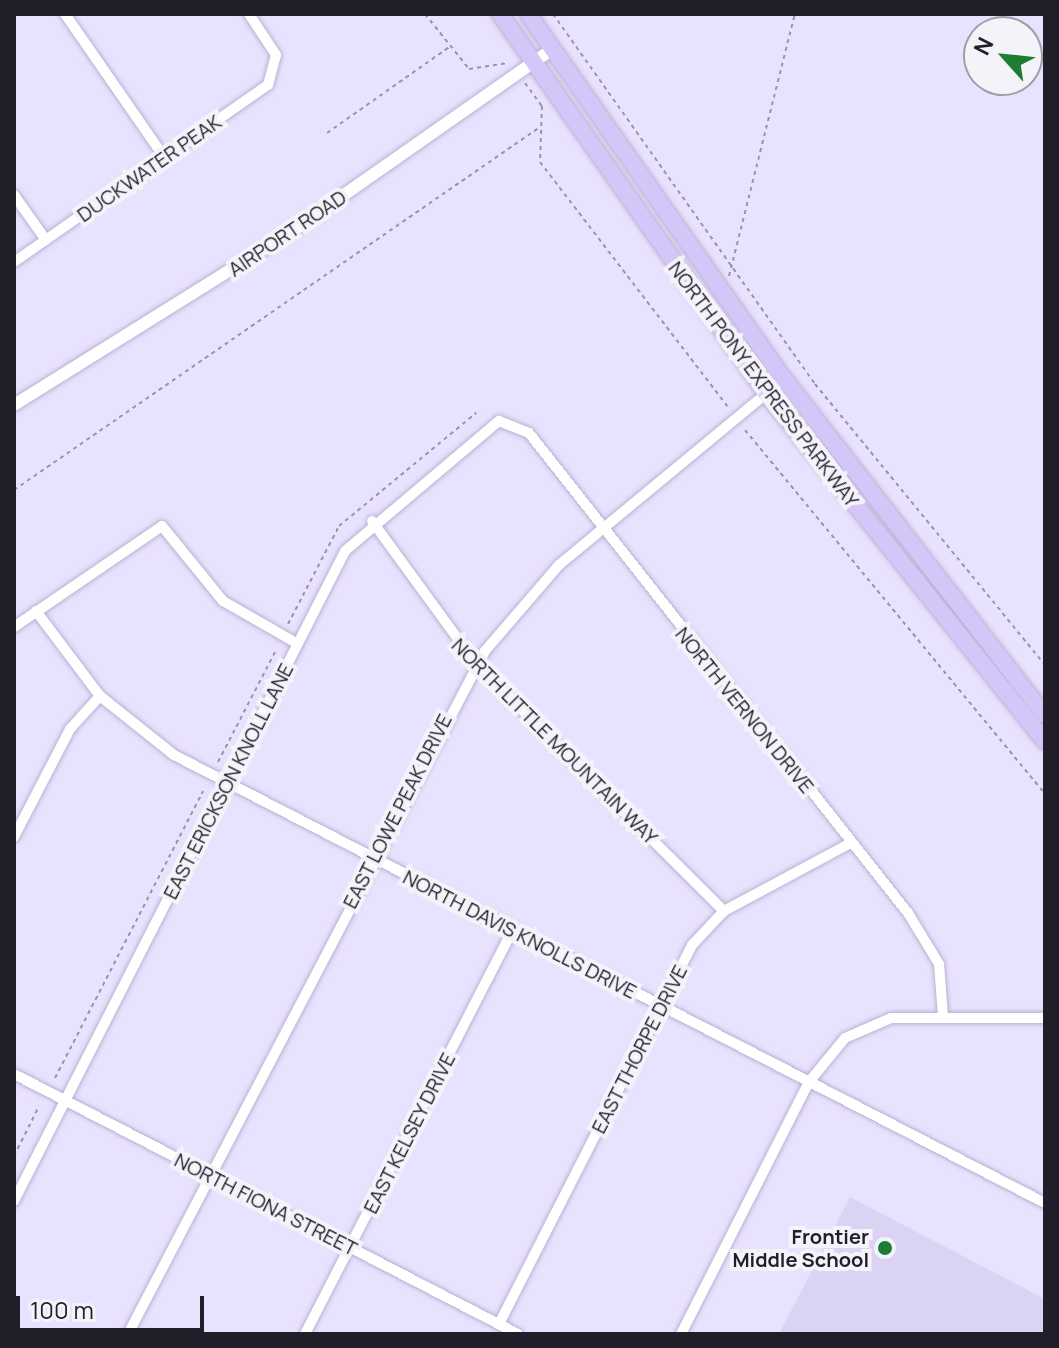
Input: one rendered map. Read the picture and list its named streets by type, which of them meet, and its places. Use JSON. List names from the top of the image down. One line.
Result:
{"streets":{"main road":["NORTH PONY EXPRESS PARKWAY"],"street":["DUCKWATER PEAK","AIRPORT ROAD","NORTH VERNON DRIVE","NORTH LITTLE MOUNTAIN WAY","EAST ERICKSON KNOLL LANE","EAST LOWE PEAK DRIVE","NORTH DAVIS KNOLLS DRIVE","EAST THORPE DRIVE","EAST KELSEY DRIVE","NORTH FIONA STREET"]},"crossings":[["AIRPORT ROAD","NORTH PONY EXPRESS PARKWAY"],["NORTH PONY EXPRESS PARKWAY","EAST LOWE PEAK DRIVE"],["NORTH VERNON DRIVE","EAST ERICKSON KNOLL LANE"],["NORTH VERNON DRIVE","EAST LOWE PEAK DRIVE"],["NORTH VERNON DRIVE","EAST THORPE DRIVE"],["NORTH LITTLE MOUNTAIN WAY","EAST ERICKSON KNOLL LANE"],["NORTH LITTLE MOUNTAIN WAY","EAST LOWE PEAK DRIVE"],["NORTH LITTLE MOUNTAIN WAY","EAST THORPE DRIVE"],["EAST ERICKSON KNOLL LANE","NORTH DAVIS KNOLLS DRIVE"],["EAST ERICKSON KNOLL LANE","NORTH FIONA STREET"],["EAST LOWE PEAK DRIVE","NORTH DAVIS KNOLLS DRIVE"],["EAST LOWE PEAK DRIVE","NORTH FIONA STREET"],["NORTH DAVIS KNOLLS DRIVE","EAST THORPE DRIVE"],["NORTH DAVIS KNOLLS DRIVE","EAST KELSEY DRIVE"],["EAST THORPE DRIVE","NORTH FIONA STREET"],["EAST KELSEY DRIVE","NORTH FIONA STREET"]],"places":["Frontier Middle School"],"scale_bar":"100 m","north":"top left"}
